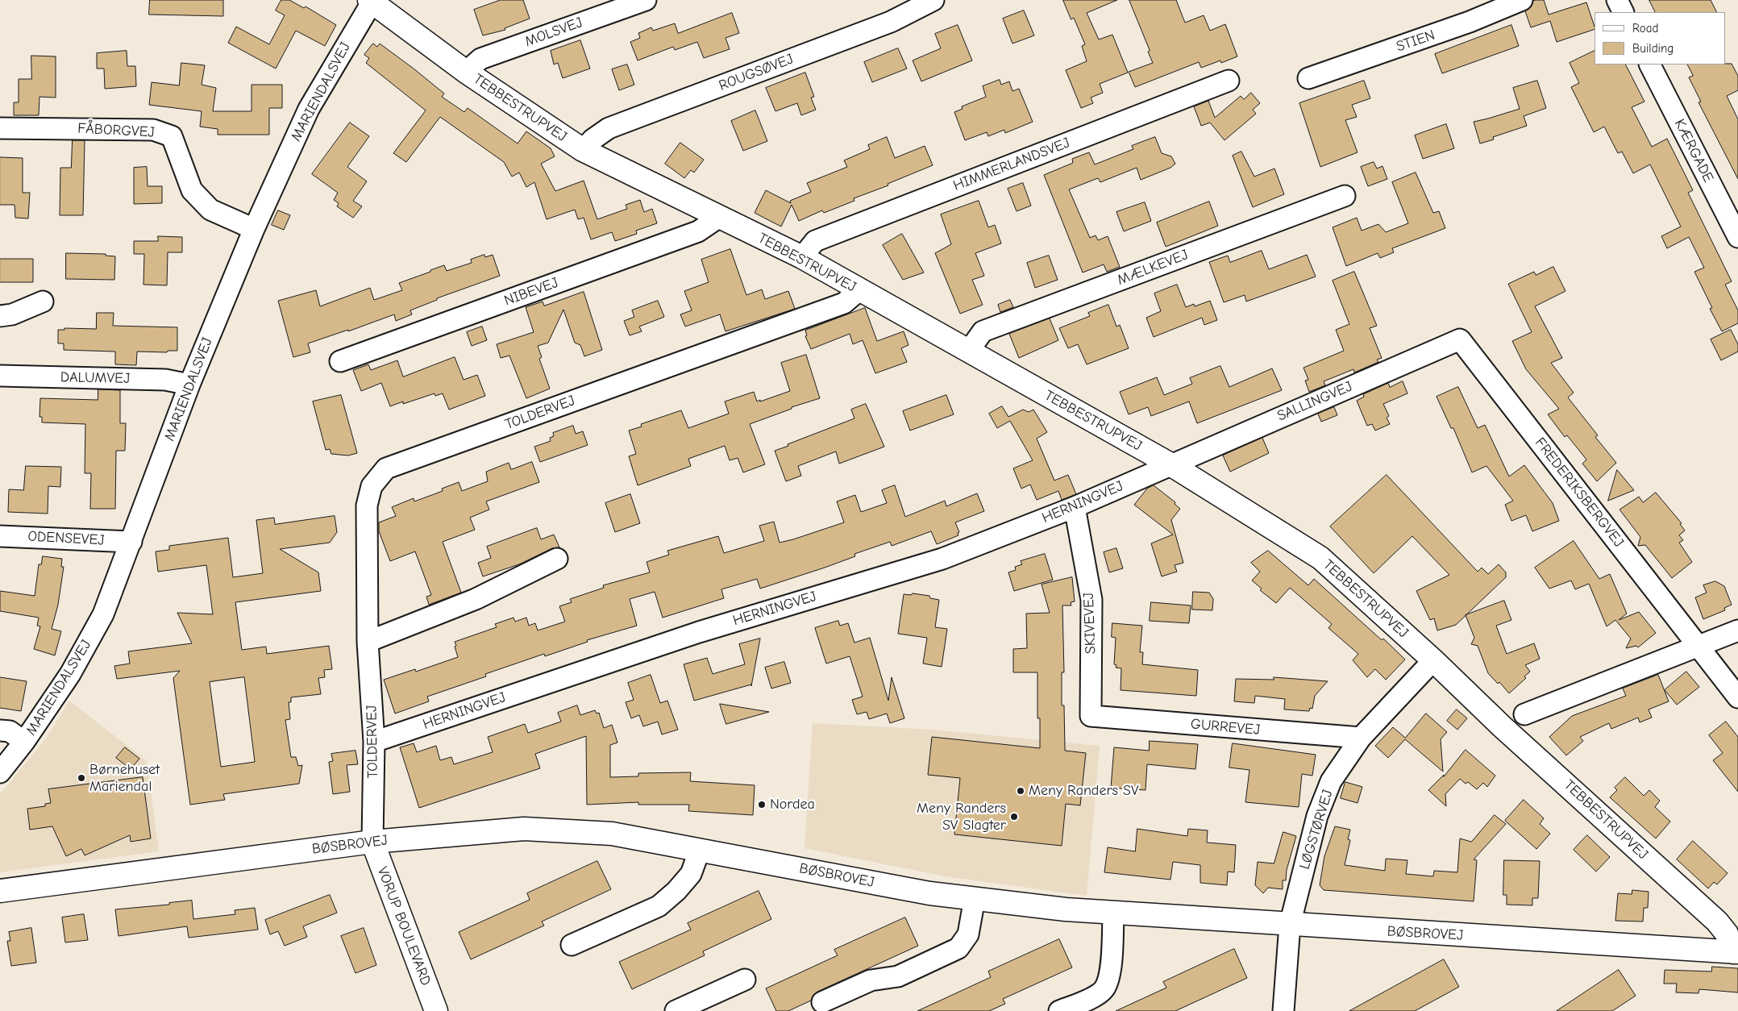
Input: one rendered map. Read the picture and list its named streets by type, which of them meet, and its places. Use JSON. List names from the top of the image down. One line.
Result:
{"streets":{"street":["MOLSVEJ","STIEN","ROUGSØVEJ","MARIENDALSVEJ","TEBBESTRUPVEJ","FÅBORGVEJ","KÆRGADE","HIMMERLANDSVEJ","MÆLKEVEJ","NIBEVEJ","DALUMVEJ","SALLINGVEJ","TOLDERVEJ","FREDERIKSBERGVEJ","HERNINGVEJ","ODENSEVEJ","SKIVEVEJ","GURREVEJ","LØGSTØRVEJ","BØSBROVEJ","VORUP BOULEVARD"]},"crossings":[["MOLSVEJ","TEBBESTRUPVEJ"],["ROUGSØVEJ","TEBBESTRUPVEJ"],["MARIENDALSVEJ","TEBBESTRUPVEJ"],["MARIENDALSVEJ","FÅBORGVEJ"],["MARIENDALSVEJ","DALUMVEJ"],["MARIENDALSVEJ","ODENSEVEJ"],["TEBBESTRUPVEJ","HIMMERLANDSVEJ"],["TEBBESTRUPVEJ","MÆLKEVEJ"],["TEBBESTRUPVEJ","NIBEVEJ"],["TEBBESTRUPVEJ","SALLINGVEJ"],["TEBBESTRUPVEJ","TOLDERVEJ"],["TEBBESTRUPVEJ","HERNINGVEJ"],["TEBBESTRUPVEJ","LØGSTØRVEJ"],["TEBBESTRUPVEJ","BØSBROVEJ"],["SALLINGVEJ","FREDERIKSBERGVEJ"],["SALLINGVEJ","HERNINGVEJ"],["TOLDERVEJ","HERNINGVEJ"],["TOLDERVEJ","BØSBROVEJ"],["TOLDERVEJ","VORUP BOULEVARD"],["HERNINGVEJ","SKIVEVEJ"],["SKIVEVEJ","GURREVEJ"],["GURREVEJ","LØGSTØRVEJ"],["LØGSTØRVEJ","BØSBROVEJ"],["BØSBROVEJ","VORUP BOULEVARD"]],"places":["Børnehuset Mariendal","Meny Randers SV","Nordea","Meny Randers SV Slagter"],"legend":["Road","Building"]}
